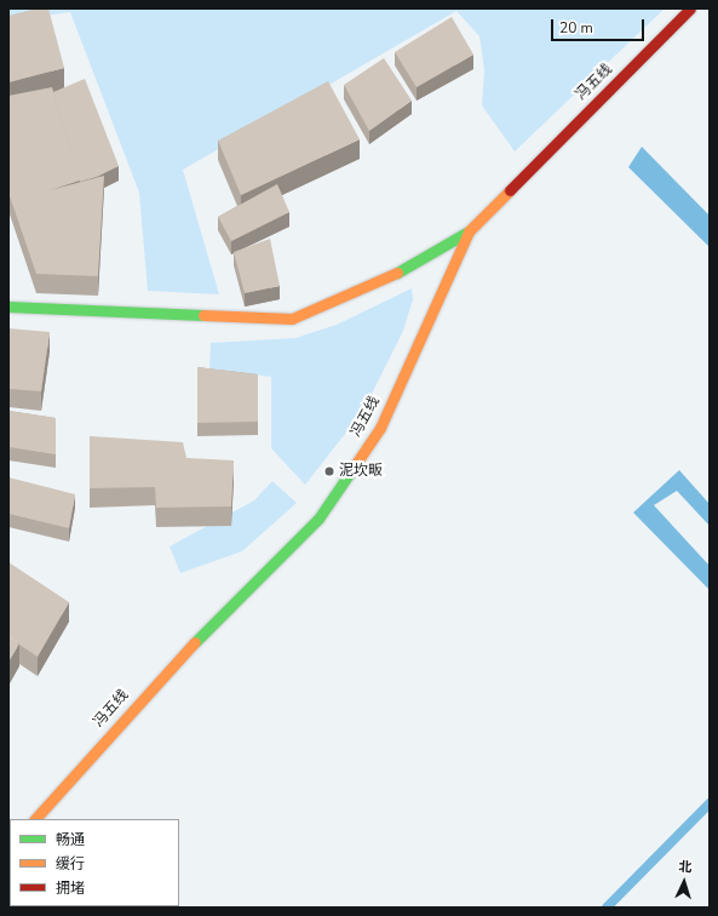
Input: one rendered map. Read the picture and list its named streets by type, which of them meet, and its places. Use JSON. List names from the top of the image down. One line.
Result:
{"streets":{"street":["冯五线"]},"places":["泥坎畈"],"legend":["畅通","缓行","拥堵"],"scale_bar":"20 m","north":"top"}
